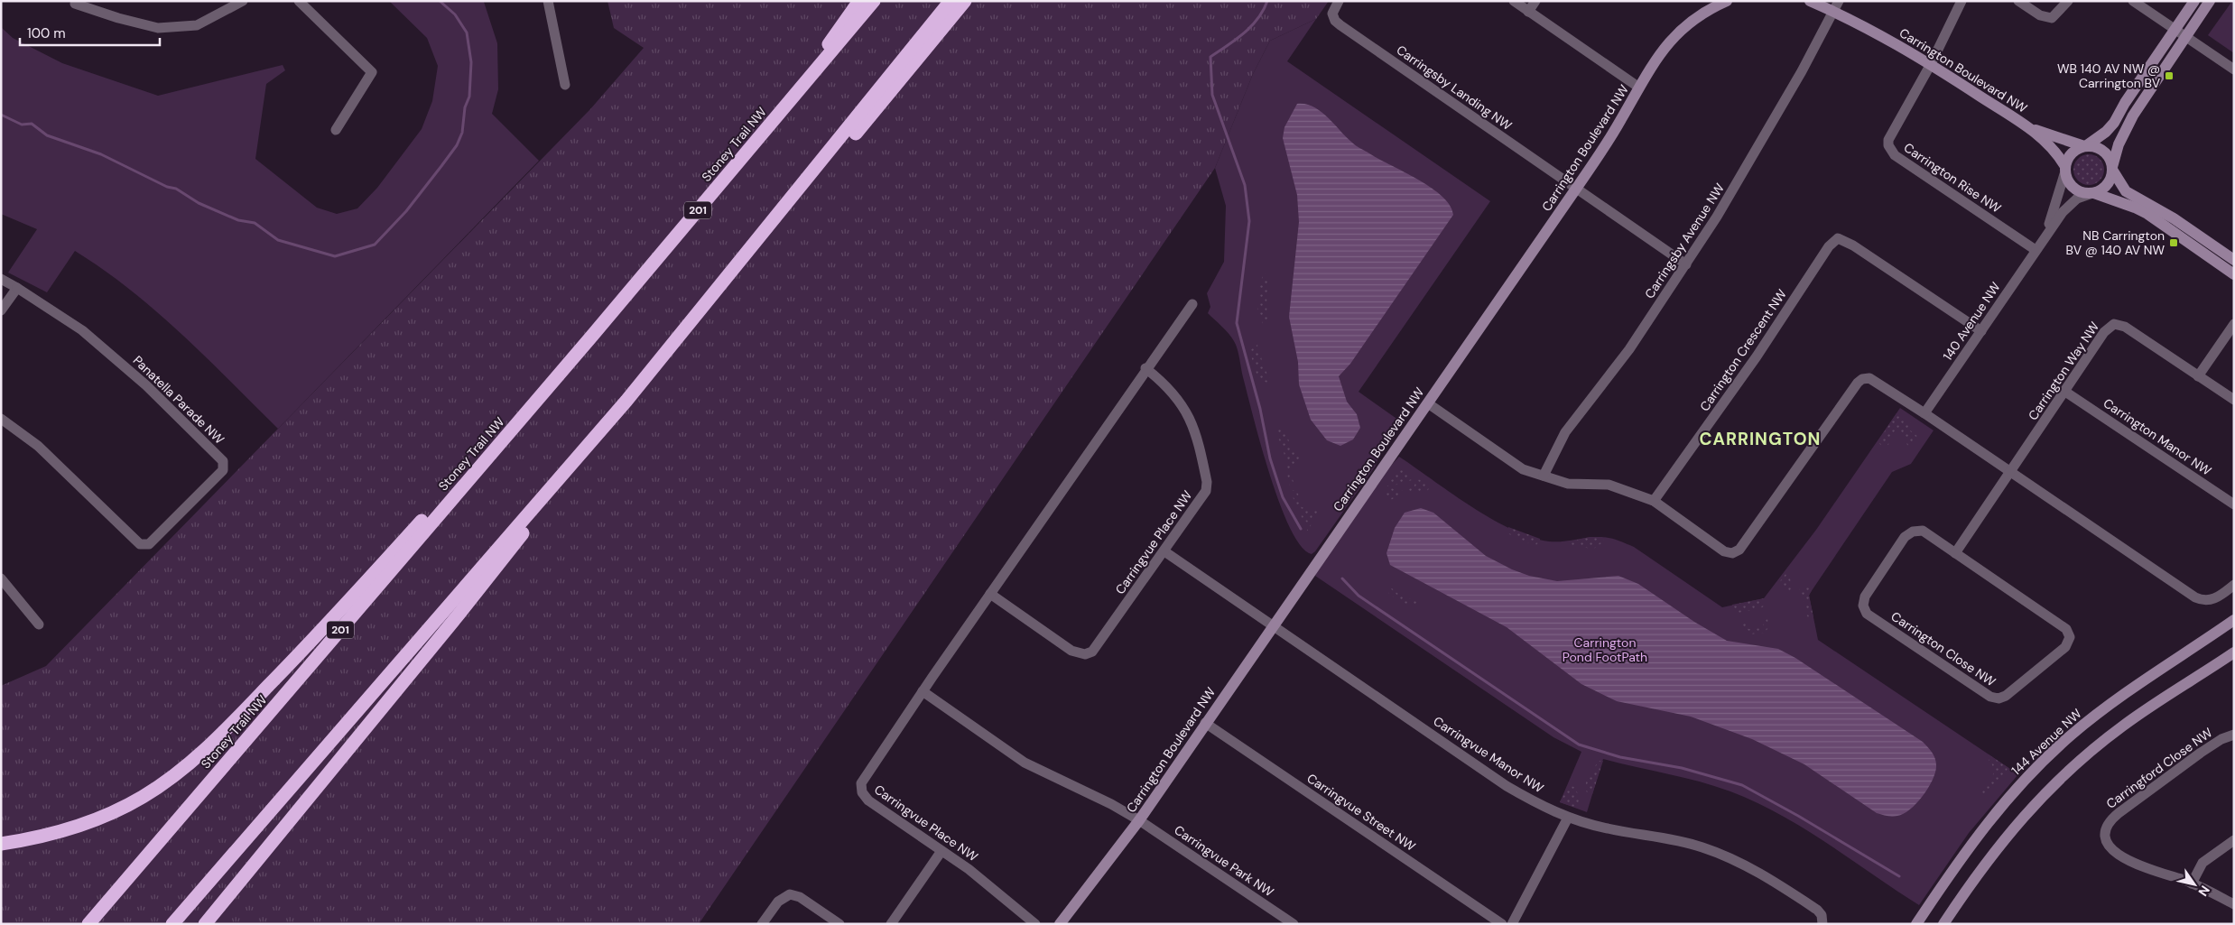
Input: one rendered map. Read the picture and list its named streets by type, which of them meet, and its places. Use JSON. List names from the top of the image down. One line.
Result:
{"streets":{"highway":["Stoney Trail NW","201"],"street":["Carrington Boulevard NW","Carringsby Landing NW","Carrington Rise NW","Carringsby Avenue NW","140 Avenue NW","Carrington Crescent NW","Carrington Way NW","Panatella Parade NW","Carrington Manor NW","Carringvue Place NW","Carrington Close NW","144 Avenue NW","Carringvue Manor NW","Carringford Close NW","Carringvue Street NW","Carringvue Park NW"]},"crossings":[["Carrington Boulevard NW","Carringsby Landing NW"],["Carrington Boulevard NW","Carrington Rise NW"],["Carrington Boulevard NW","Carringsby Avenue NW"],["Carrington Boulevard NW","140 Avenue NW"],["Carrington Boulevard NW","Carringvue Manor NW"],["Carrington Boulevard NW","Carringvue Street NW"],["Carrington Boulevard NW","Carringvue Park NW"],["Carrington Rise NW","140 Avenue NW"],["140 Avenue NW","Carrington Crescent NW"],["Carrington Way NW","Carrington Manor NW"],["Carringvue Place NW","Carringvue Manor NW"],["Carringvue Place NW","Carringvue Park NW"]],"districts":["CARRINGTON"],"parks":["Carrington Pond FootPath"],"places":{"transit":["WB 140 AV NW @ Carrington BV","NB Carrington BV @ 140 AV NW"]},"scale_bar":"100 m","north":"bottom right"}
